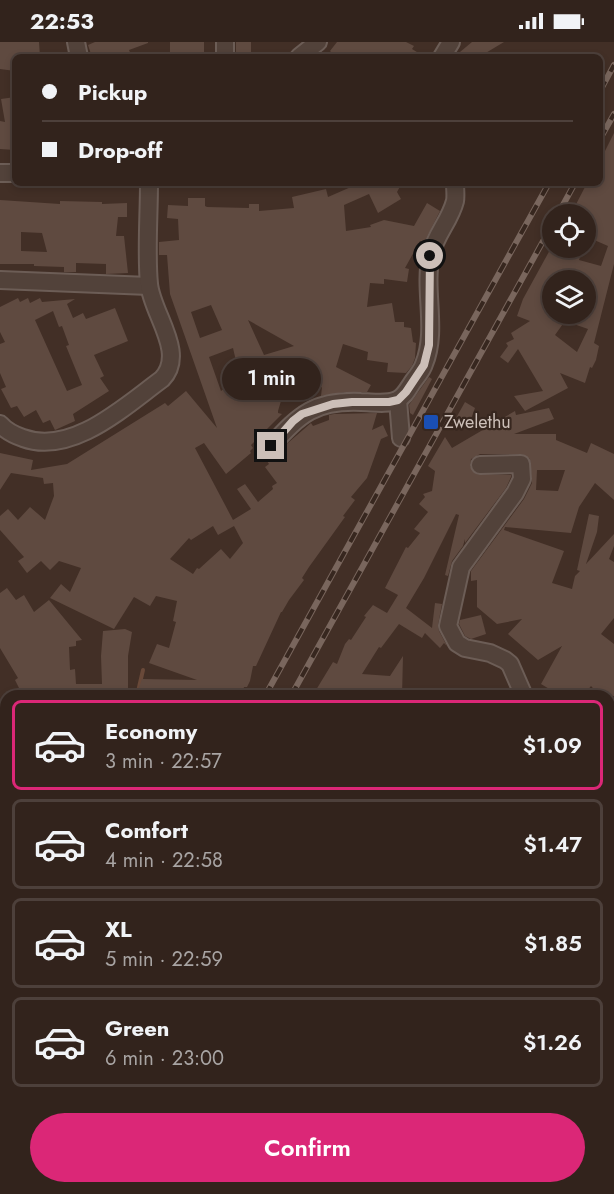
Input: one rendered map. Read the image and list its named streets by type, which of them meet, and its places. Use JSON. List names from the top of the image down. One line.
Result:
{"places":{"transit":["Zwelethu"]},"page":{"status":"22:53","banner":["Pickup","Drop-off"],"bubble":"1 min","list":[{"name":"Economy","note":"3 min · 22:57","value":"$1.09"},{"name":"Comfort","note":"4 min · 22:58","value":"$1.47"},{"name":"XL","note":"5 min · 22:59","value":"$1.85"},{"name":"Green","note":"6 min · 23:00","value":"$1.26"}],"buttons":"Confirm"}}
